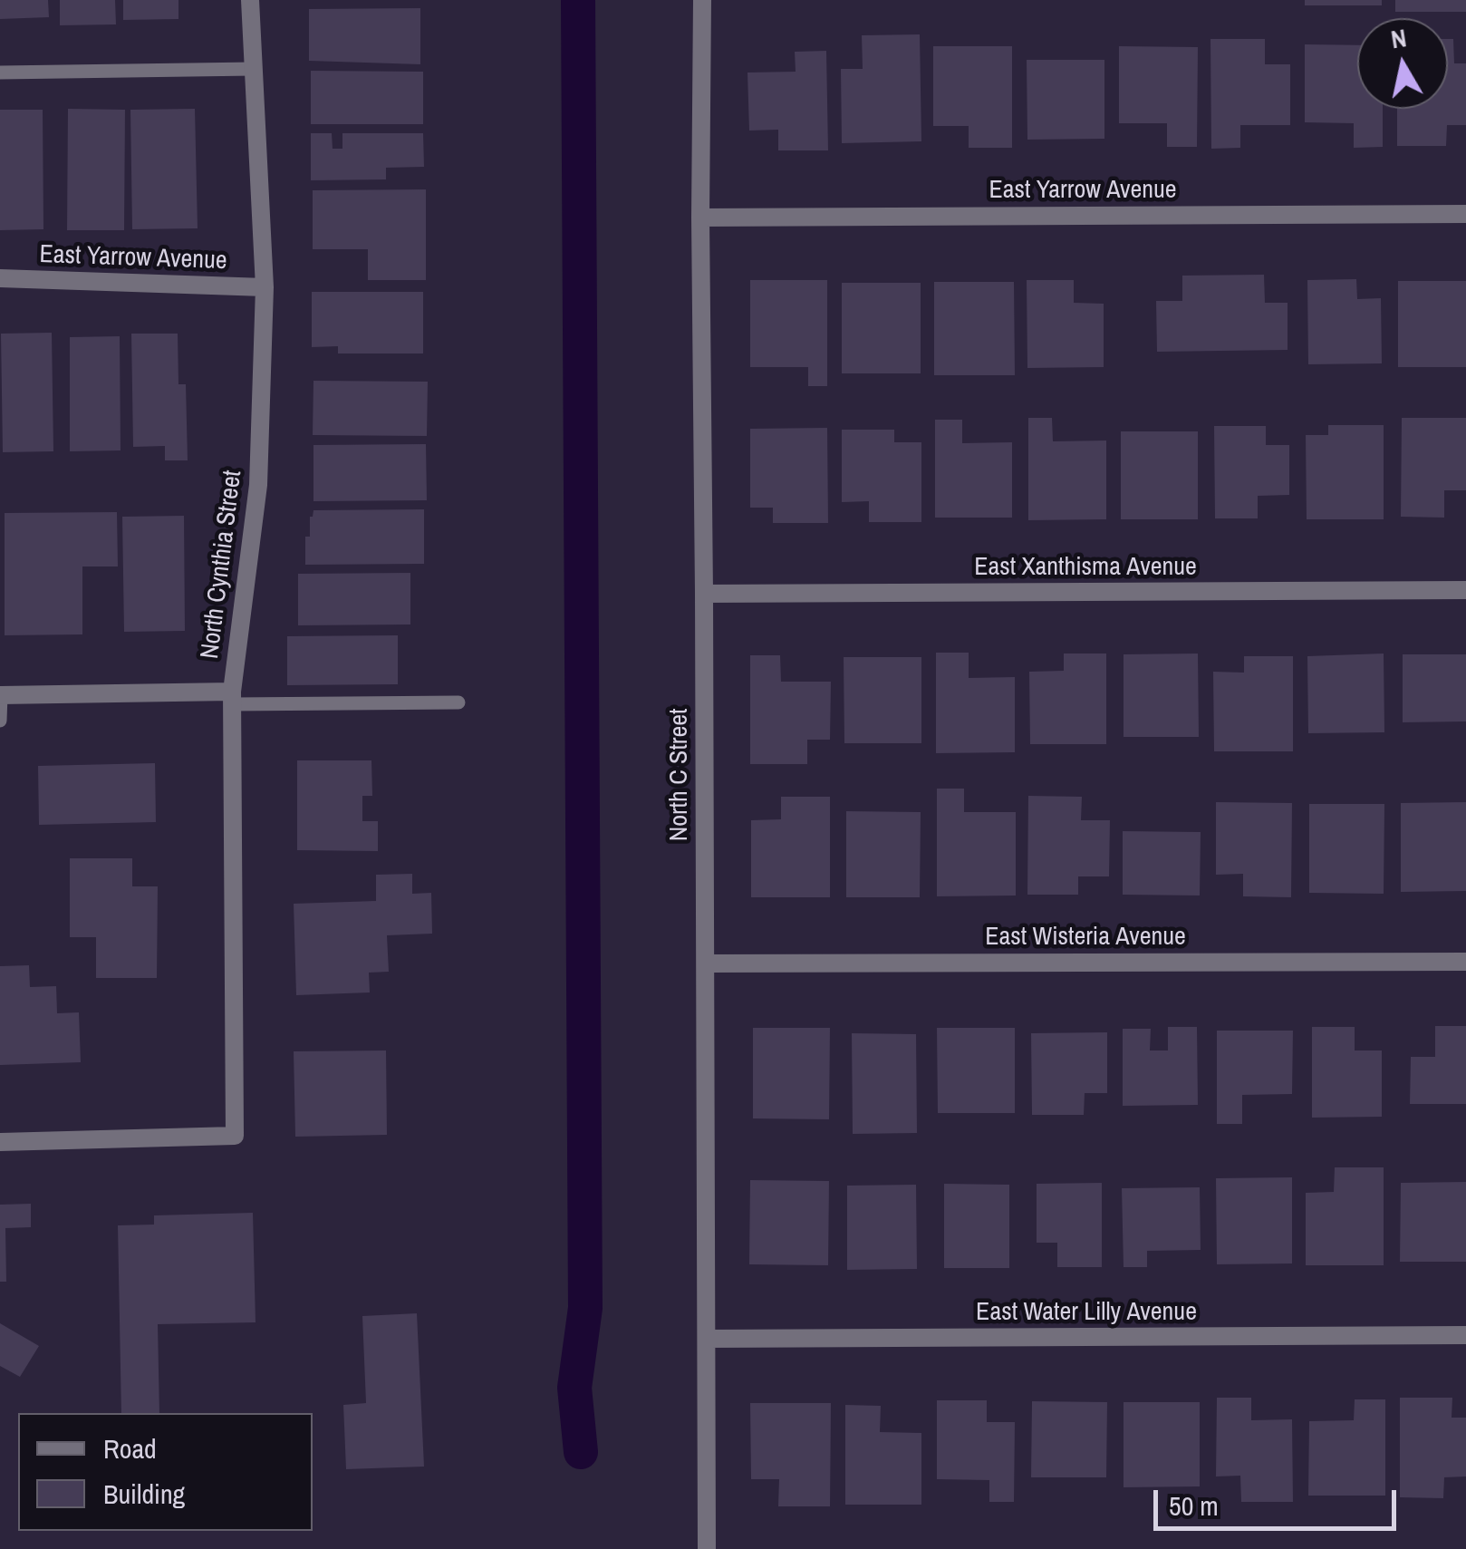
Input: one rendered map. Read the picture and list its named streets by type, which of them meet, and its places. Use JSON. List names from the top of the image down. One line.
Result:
{"streets":{"street":["East Yarrow Avenue","North Cynthia Street","East Xanthisma Avenue","North C Street","East Wisteria Avenue","East Water Lilly Avenue"]},"crossings":[["East Yarrow Avenue","North Cynthia Street"],["East Yarrow Avenue","North C Street"],["East Xanthisma Avenue","North C Street"],["North C Street","East Wisteria Avenue"],["North C Street","East Water Lilly Avenue"]],"legend":["Road","Building"],"scale_bar":"50 m","north":"top"}
